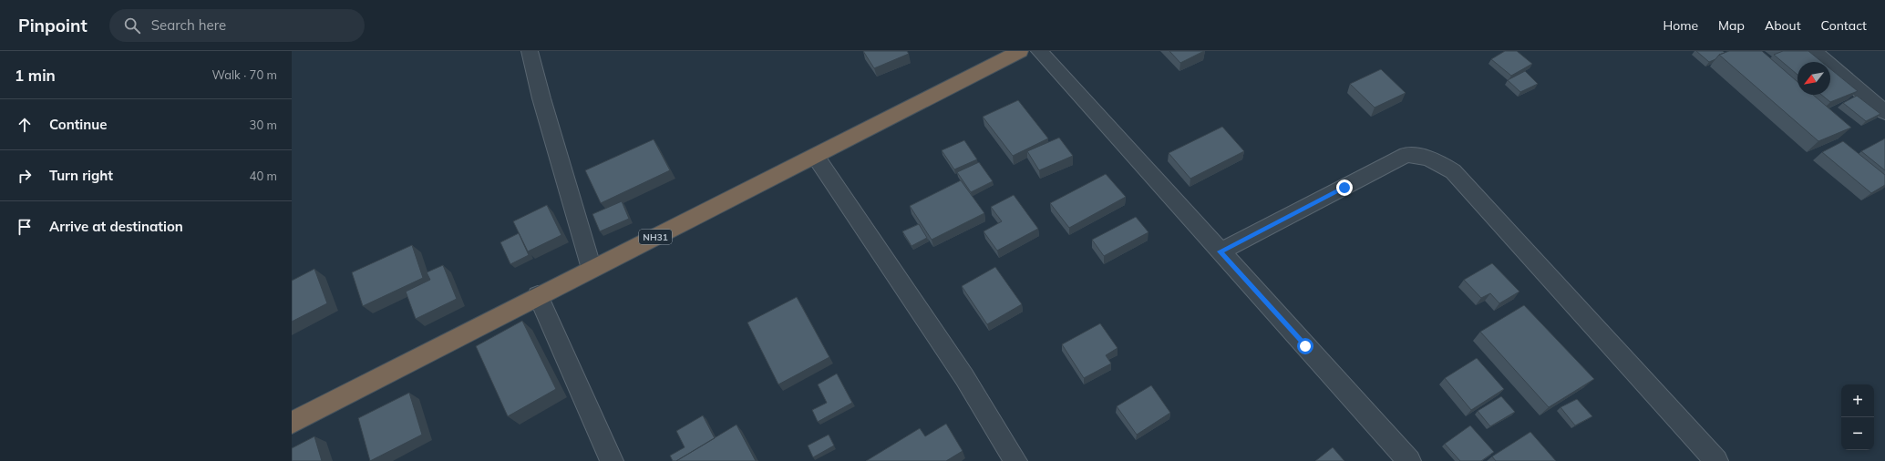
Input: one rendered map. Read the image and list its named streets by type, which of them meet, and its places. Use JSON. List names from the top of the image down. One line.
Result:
{"streets":{"highway":["NH31"]},"north":"bottom left","page":{"header":"Pinpoint","search":"Search here","nav":["Home","Map","About","Contact"],"heading":["1 min","Walk · 70 m"],"list":[["Continue","30 m"],["Turn right","40 m"],"Arrive at destination"],"map_buttons":["+","−"]}}
